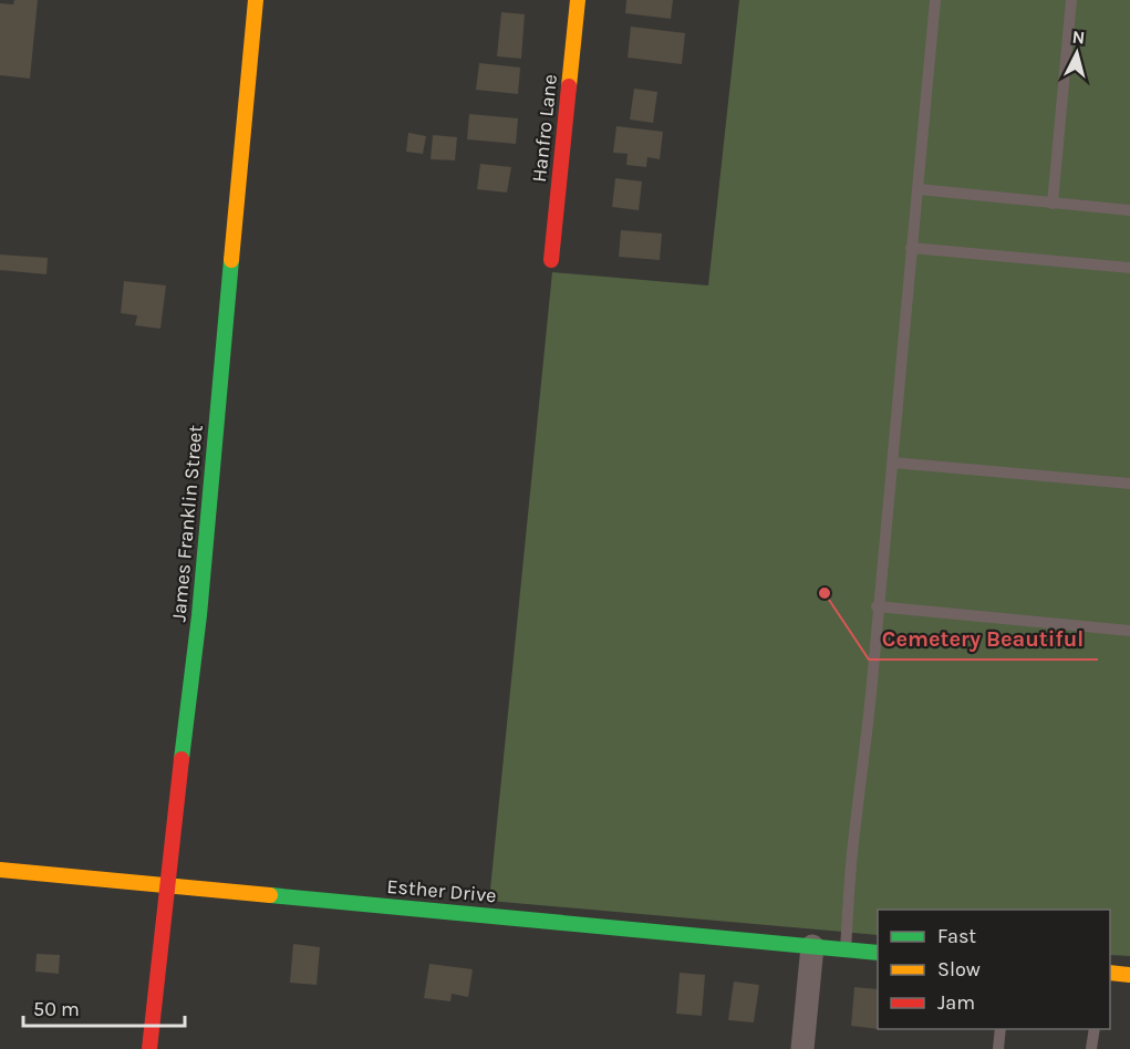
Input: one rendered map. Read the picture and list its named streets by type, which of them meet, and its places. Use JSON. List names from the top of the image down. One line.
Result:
{"streets":{"street":["Hanfro Lane","James Franklin Street","Esther Drive"]},"crossings":[["James Franklin Street","Esther Drive"]],"places":["Cemetery Beautiful"],"legend":["Fast","Slow","Jam"],"scale_bar":"50 m","north":"top"}
